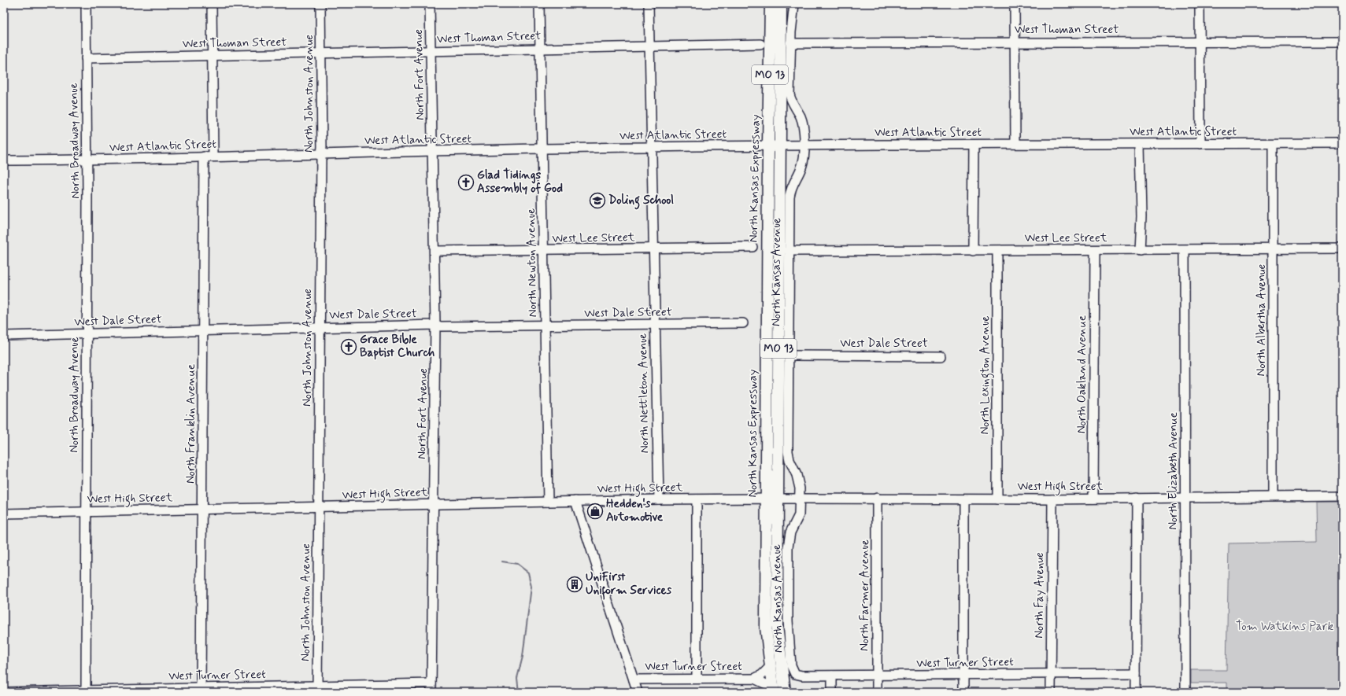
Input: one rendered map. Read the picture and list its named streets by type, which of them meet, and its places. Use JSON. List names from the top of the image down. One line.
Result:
{"streets":{"main road":["MO 13","North Kansas Expressway"],"street":["West Thoman Street","North Fort Avenue","North Johnston Avenue","West Atlantic Street","North Broadway Avenue","West Lee Street","North Newton Avenue","North Kansas Avenue","West Dale Street","North Albertha Avenue","North Oakland Avenue","North Lexington Avenue","North Nettleton Avenue","North Franklin Avenue","North Elizabeth Avenue","West High Street","North Farmer Avenue","North Fay Avenue","West Turner Street"]},"crossings":[["West Thoman Street","North Fort Avenue"],["West Thoman Street","North Johnston Avenue"],["West Thoman Street","North Broadway Avenue"],["West Thoman Street","North Newton Avenue"],["West Thoman Street","North Kansas Avenue"],["West Thoman Street","North Nettleton Avenue"],["North Fort Avenue","West Atlantic Street"],["North Fort Avenue","West Lee Street"],["North Fort Avenue","West Dale Street"],["North Fort Avenue","West High Street"],["North Fort Avenue","West Turner Street"],["North Johnston Avenue","West Atlantic Street"],["North Johnston Avenue","West Dale Street"],["North Johnston Avenue","West High Street"],["North Johnston Avenue","West Turner Street"],["West Atlantic Street","North Broadway Avenue"],["West Atlantic Street","North Kansas Expressway"],["West Atlantic Street","North Newton Avenue"],["West Atlantic Street","North Kansas Avenue"],["West Atlantic Street","North Albertha Avenue"],["West Atlantic Street","North Nettleton Avenue"],["West Atlantic Street","North Franklin Avenue"],["North Broadway Avenue","West Dale Street"],["North Broadway Avenue","West High Street"],["North Broadway Avenue","West Turner Street"],["North Kansas Expressway","West High Street"],["North Kansas Expressway","West Turner Street"],["West Lee Street","North Newton Avenue"],["West Lee Street","North Kansas Avenue"],["West Lee Street","North Albertha Avenue"],["West Lee Street","North Oakland Avenue"],["West Lee Street","North Lexington Avenue"],["West Lee Street","North Nettleton Avenue"],["West Lee Street","North Elizabeth Avenue"],["North Newton Avenue","West Dale Street"],["North Newton Avenue","West High Street"],["North Kansas Avenue","West Dale Street"],["North Kansas Avenue","West High Street"],["North Kansas Avenue","West Turner Street"],["West Dale Street","North Nettleton Avenue"],["West Dale Street","North Franklin Avenue"],["North Albertha Avenue","West High Street"],["North Oakland Avenue","West High Street"],["North Lexington Avenue","West High Street"],["North Nettleton Avenue","West High Street"],["North Franklin Avenue","West High Street"],["North Franklin Avenue","West Turner Street"],["North Elizabeth Avenue","West High Street"],["West High Street","North Farmer Avenue"],["West High Street","North Fay Avenue"],["North Farmer Avenue","West Turner Street"],["North Fay Avenue","West Turner Street"]],"parks":["Tom Watkins Park"],"places":{"church":["Glad Tidings Assembly of God","Grace Bible Baptist Church"],"school or university":["Doling School"],"shop":["Hedden's Automotive"],"building":["UniFirst Uniform Services"]}}
